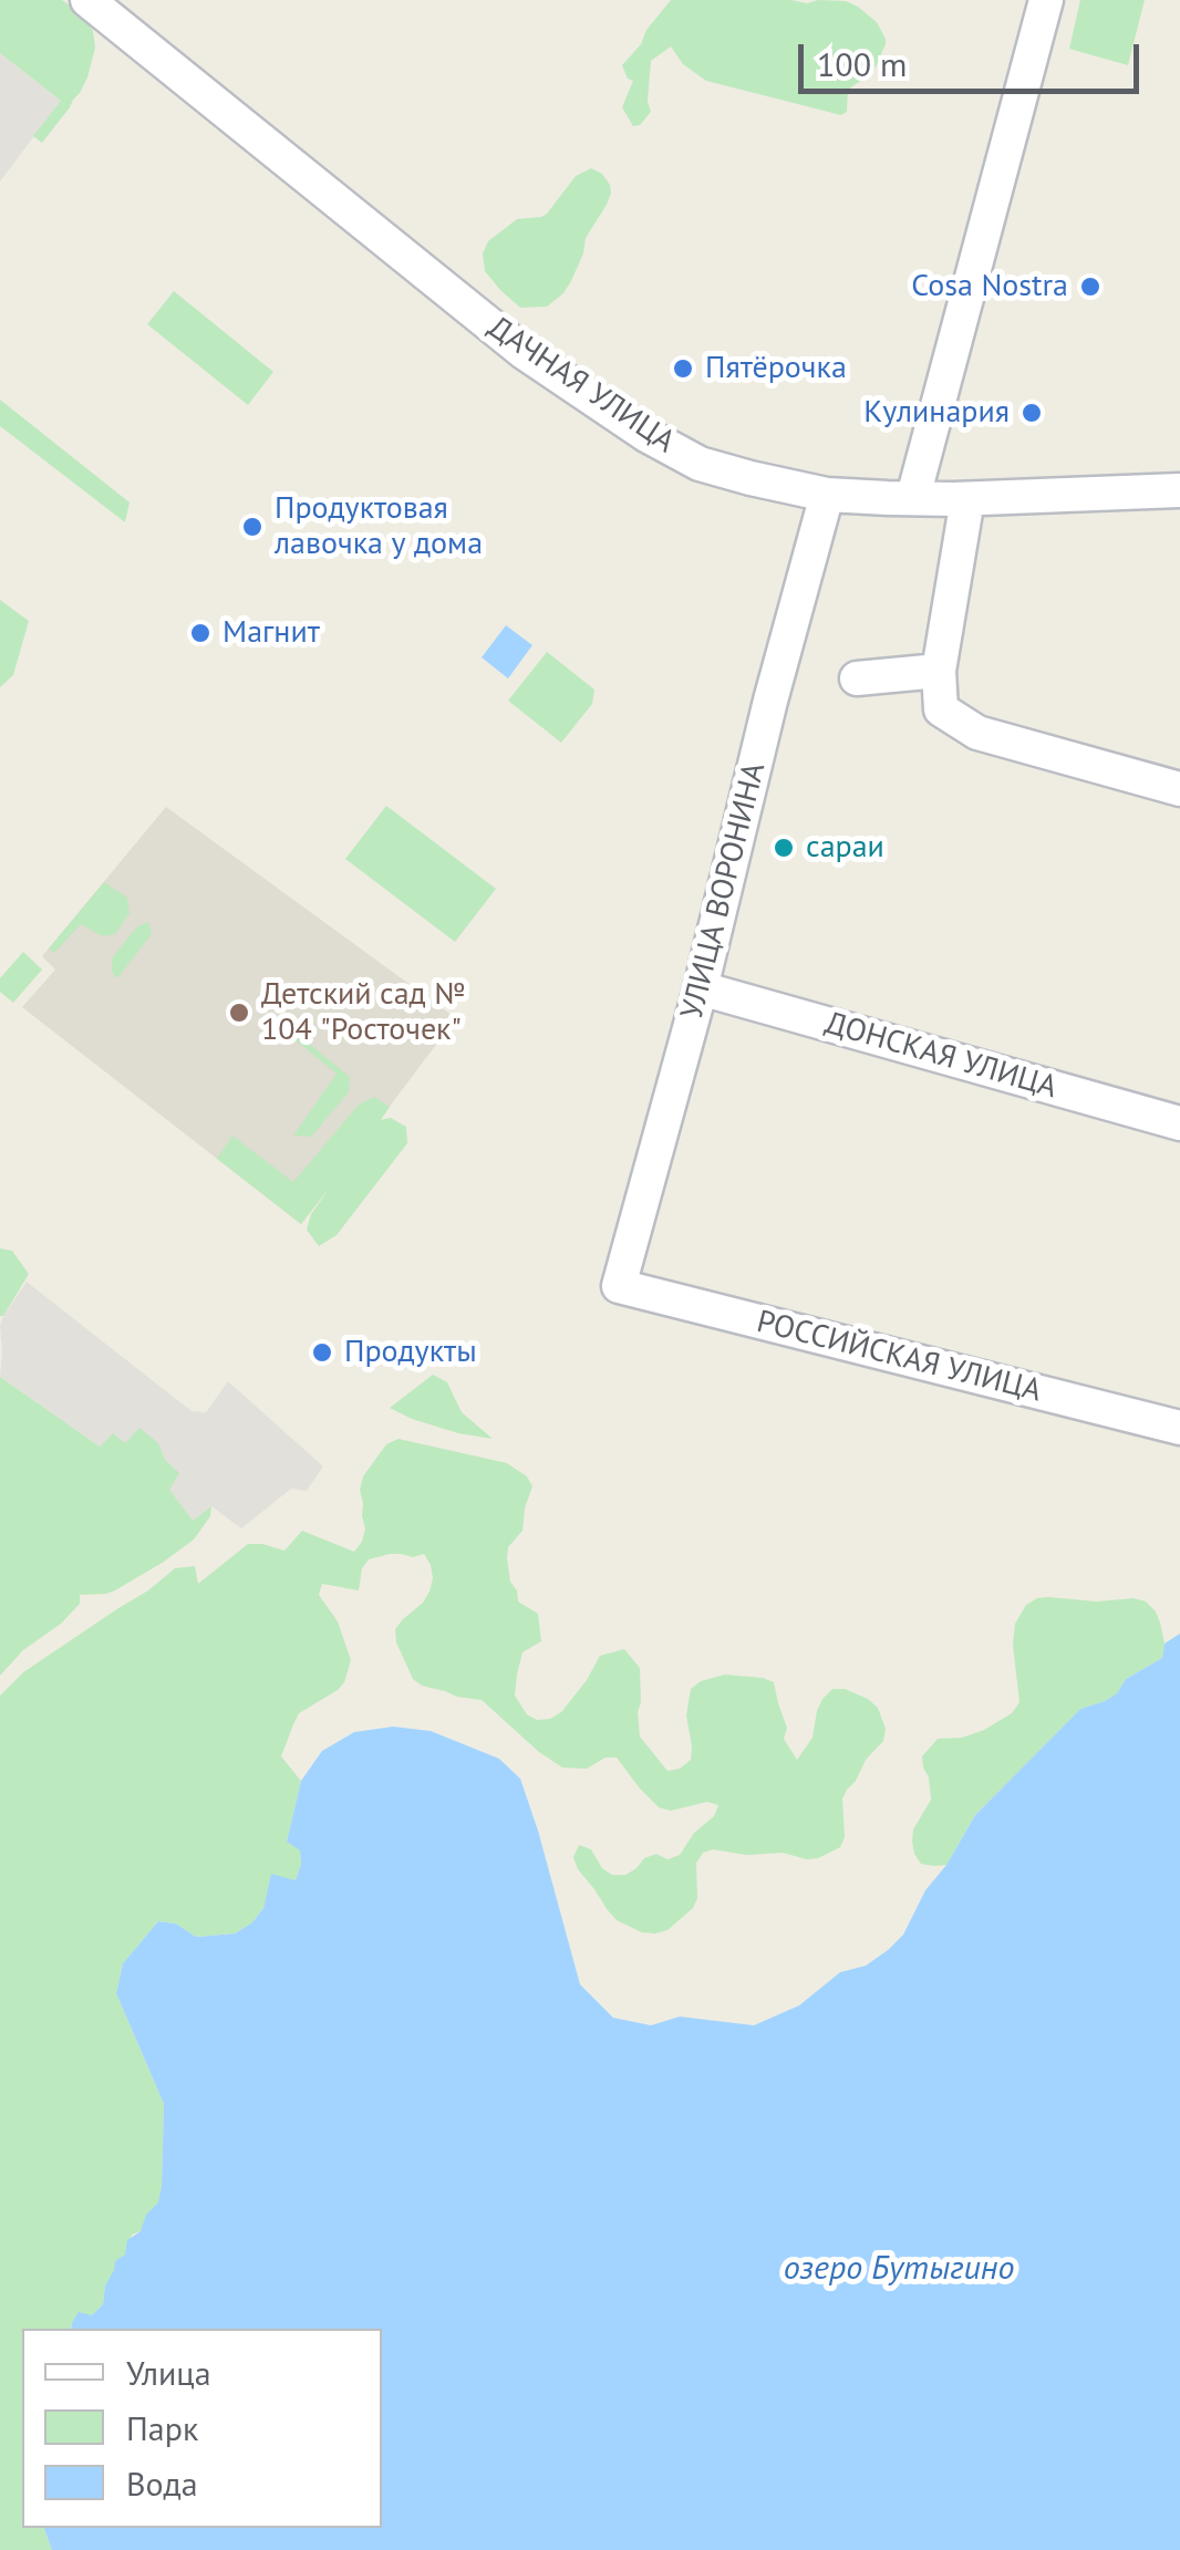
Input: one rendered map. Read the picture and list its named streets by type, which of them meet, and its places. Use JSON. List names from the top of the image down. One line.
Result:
{"streets":{"street":["ДАЧНАЯ УЛИЦА","УЛИЦА ВОРОНИНА","ДОНСКАЯ УЛИЦА","РОССИЙСКАЯ УЛИЦА"]},"crossings":[["ДАЧНАЯ УЛИЦА","УЛИЦА ВОРОНИНА"],["УЛИЦА ВОРОНИНА","ДОНСКАЯ УЛИЦА"],["УЛИЦА ВОРОНИНА","РОССИЙСКАЯ УЛИЦА"]],"water":["озеро Бутыгино"],"places":["Cosa Nostra","Пятёрочка","Кулинария","Продуктовая лавочка у дома","Магнит","сараи","Детский сад № 104 \"Росточек\"","Продукты"],"legend":["Улица","Парк","Вода"],"scale_bar":"100 m"}
